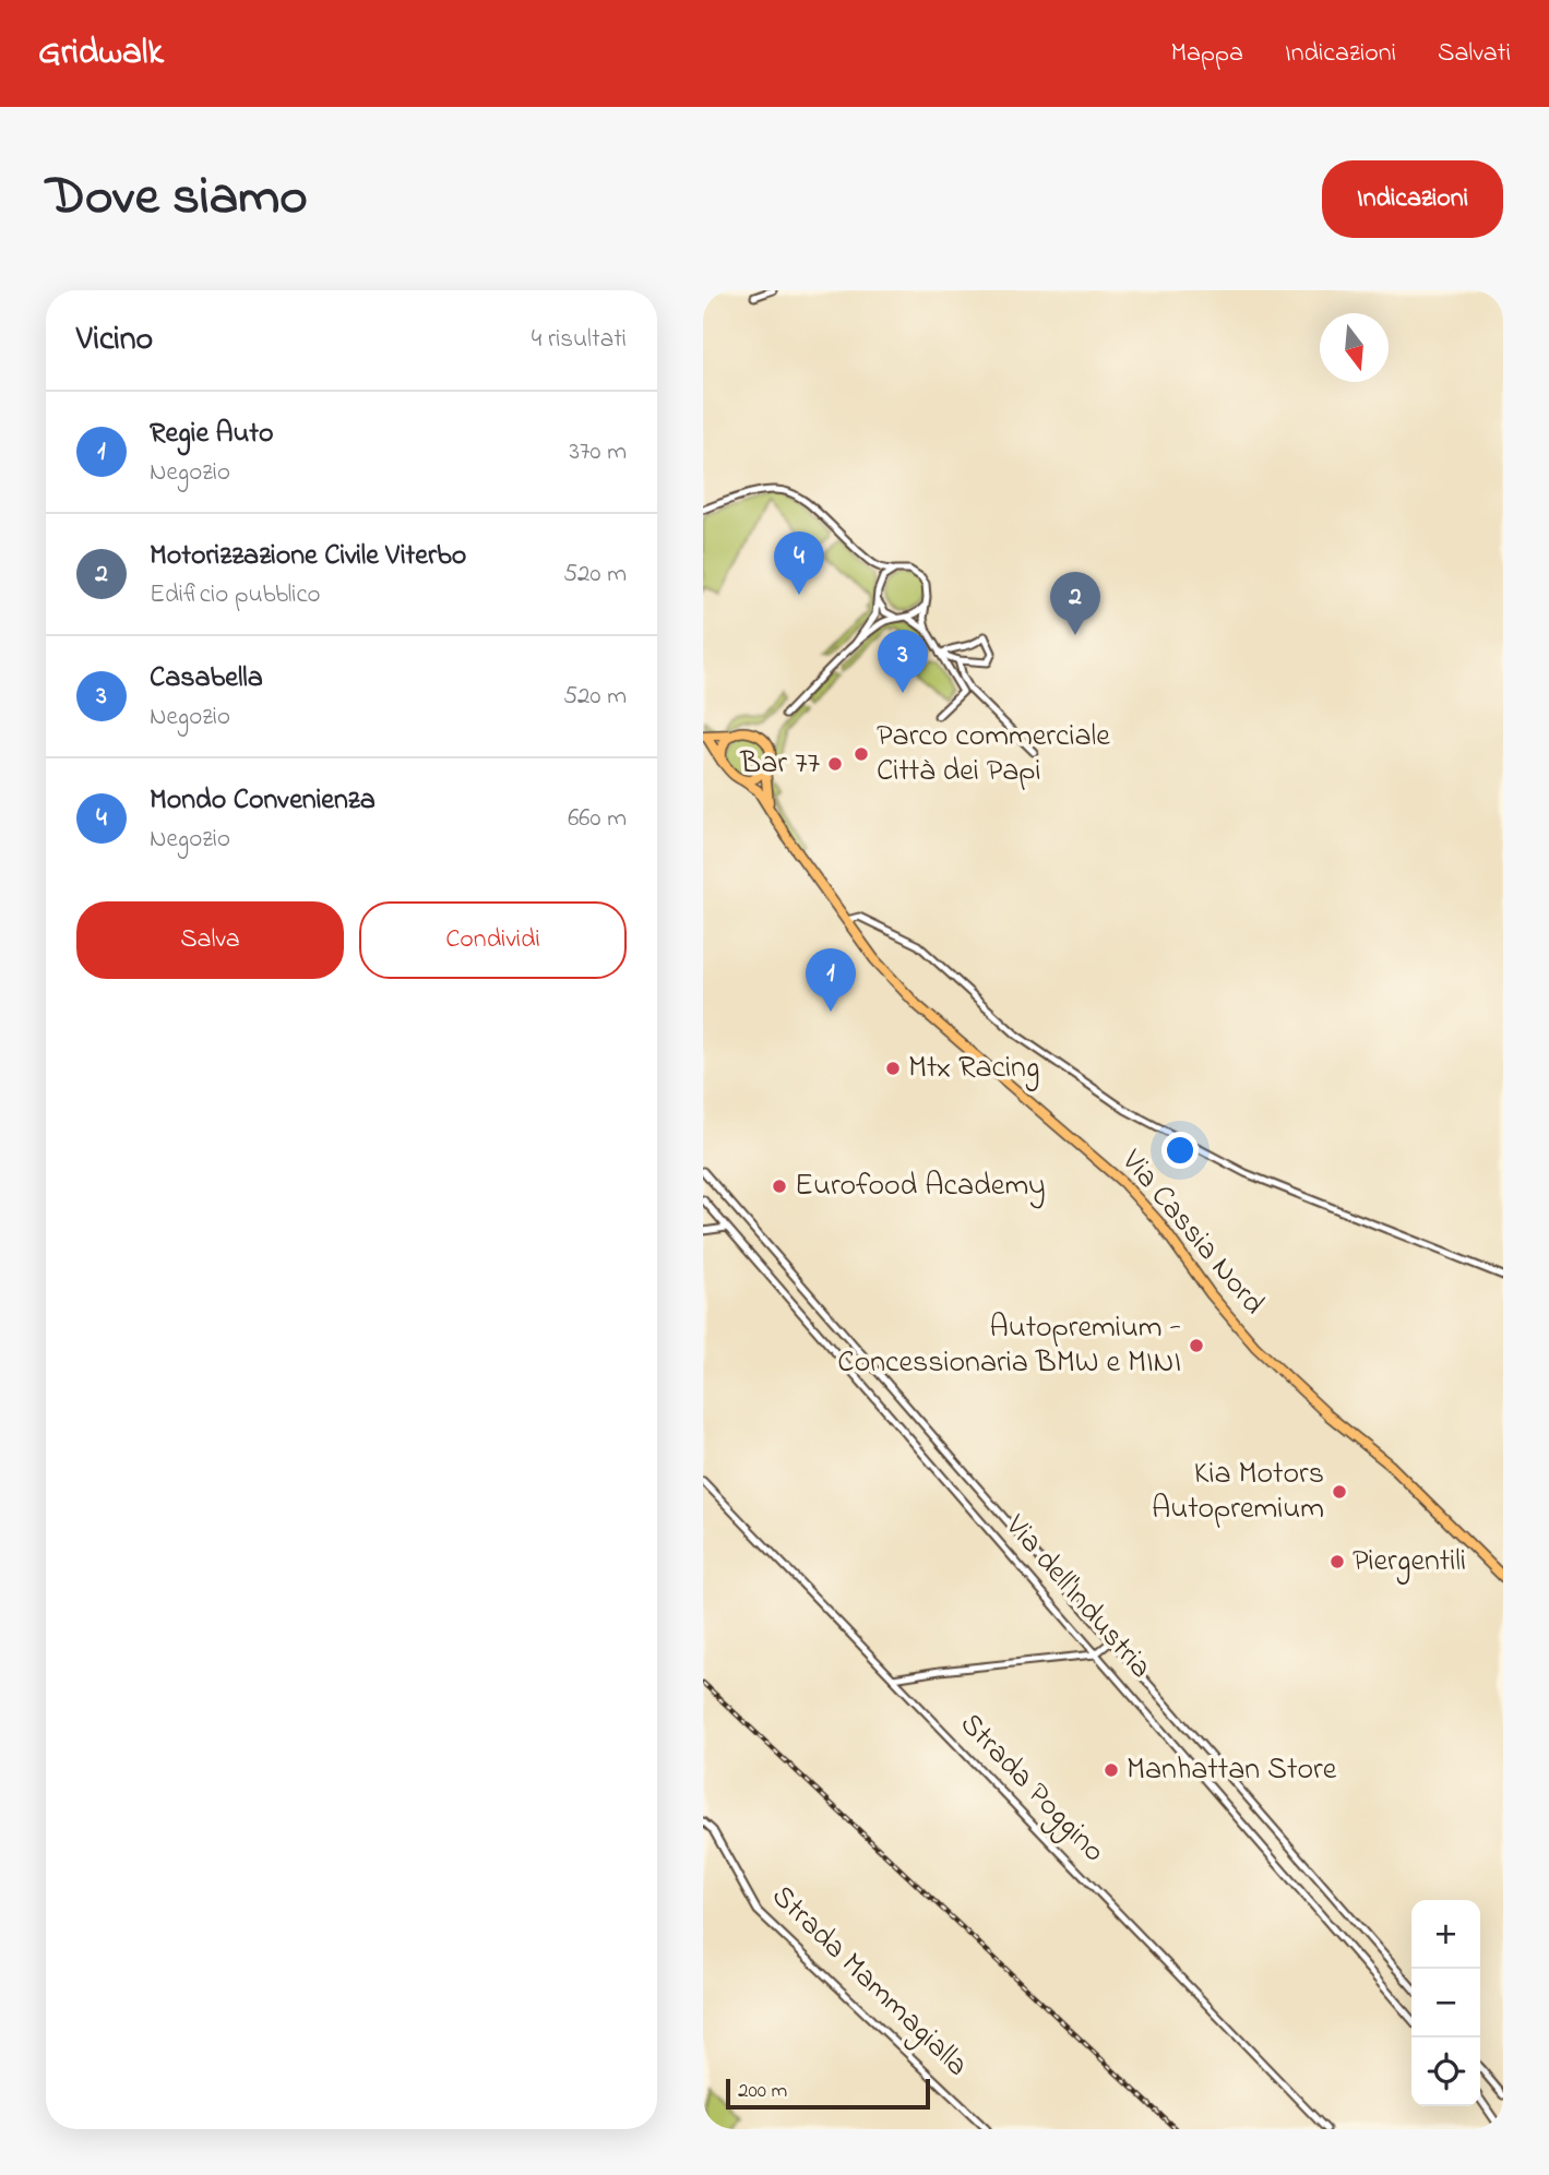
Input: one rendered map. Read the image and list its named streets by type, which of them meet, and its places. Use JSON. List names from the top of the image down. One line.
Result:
{"streets":{"main road":["Via Cassia Nord"],"street":["Via dell'Industria","Strada Poggino","Strada Mammagialla"]},"places":["Parco commerciale Città dei Papi","Bar 77","Mtx Racing","Eurofood Academy","Autopremium - Concessionaria BMW e MINI","Kia Motors Autopremium","Piergentili","Manhattan Store"],"scale_bar":"200 m","north":"bottom","page":{"header":"Gridwalk","nav":["Mappa","Indicazioni","Salvati"],"title":"Dove siamo","buttons":["Indicazioni",["Salva","Condividi"]],"heading":["Vicino","4 risultati"],"list":[{"mark":"1","name":"Regie Auto","note":"Negozio","value":"370 m"},{"mark":"2","name":"Motorizzazione Civile Viterbo","note":"Edificio pubblico","value":"520 m"},{"mark":"3","name":"Casabella","note":"Negozio","value":"520 m"},{"mark":"4","name":"Mondo Convenienza","note":"Negozio","value":"660 m"}],"pins":["4","2","3","1"],"map_buttons":["+","−"],"scale":"200 m"}}
